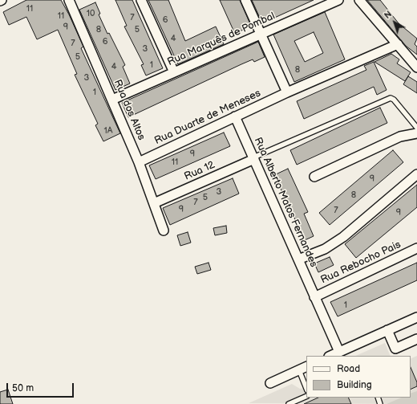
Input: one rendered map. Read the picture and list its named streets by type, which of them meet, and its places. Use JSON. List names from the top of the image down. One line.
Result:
{"streets":{"street":["Rua Marquês de Pombal","Rua dos Altos","Rua Duarte de Meneses","Rua 12","Rua Alberto Matos Fernandes","Rua Rebocho Pais"]},"crossings":[["Rua Marquês de Pombal","Rua dos Altos"],["Rua dos Altos","Rua Duarte de Meneses"],["Rua dos Altos","Rua 12"],["Rua Duarte de Meneses","Rua Alberto Matos Fernandes"],["Rua 12","Rua Alberto Matos Fernandes"],["Rua Alberto Matos Fernandes","Rua Rebocho Pais"]],"house_numbers":["11","10","11","7","6","9","8","5","4","6","7","3","5","1","4","8","3","1","1A","9","11","9","3","8","5","7","9","7","9","1"],"legend":["Road","Building"],"scale_bar":"50 m","north":"top left"}
